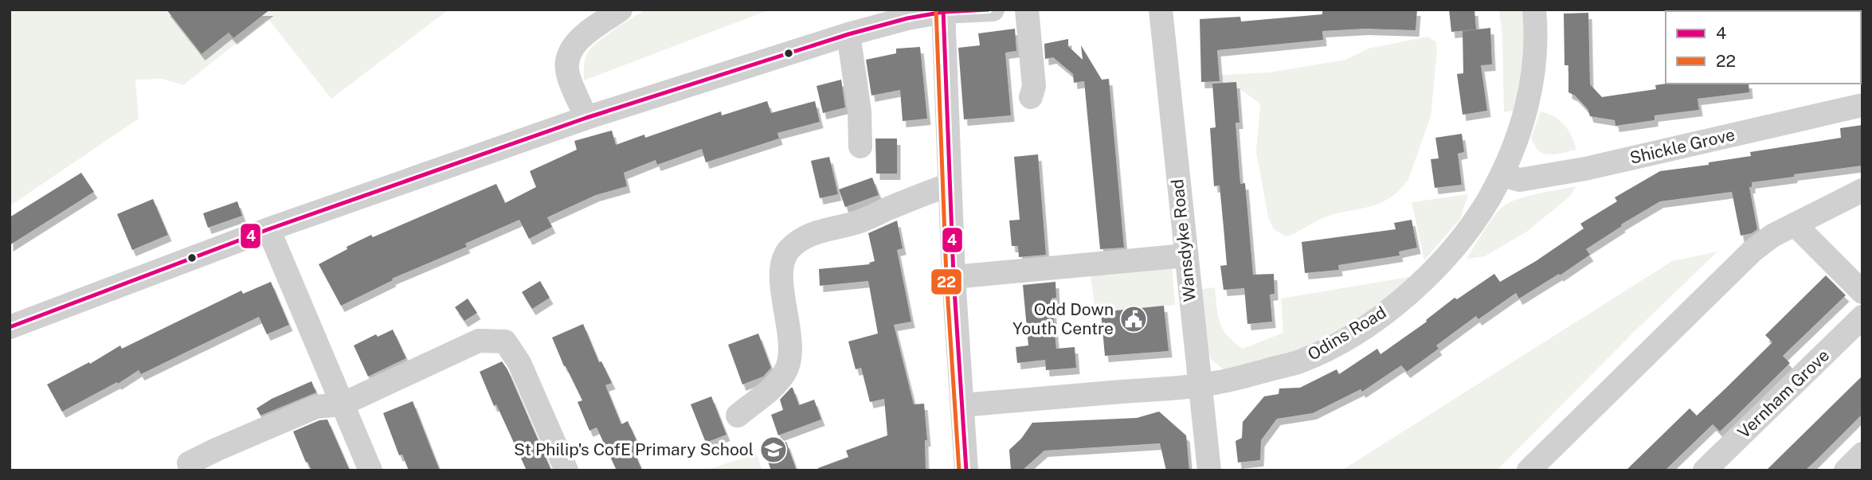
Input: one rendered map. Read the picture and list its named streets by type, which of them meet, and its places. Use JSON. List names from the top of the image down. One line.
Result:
{"streets":{"street":["Shickle Grove","Wansdyke Road","Odins Road","Vernham Grove"]},"crossings":[["Shickle Grove","Odins Road"],["Wansdyke Road","Odins Road"]],"places":{"public building":["Odd Down Youth Centre"],"school or university":["St Philip's CofE Primary School"]},"lines":["transit line 4","transit line 22"],"legend":["4","22"]}
